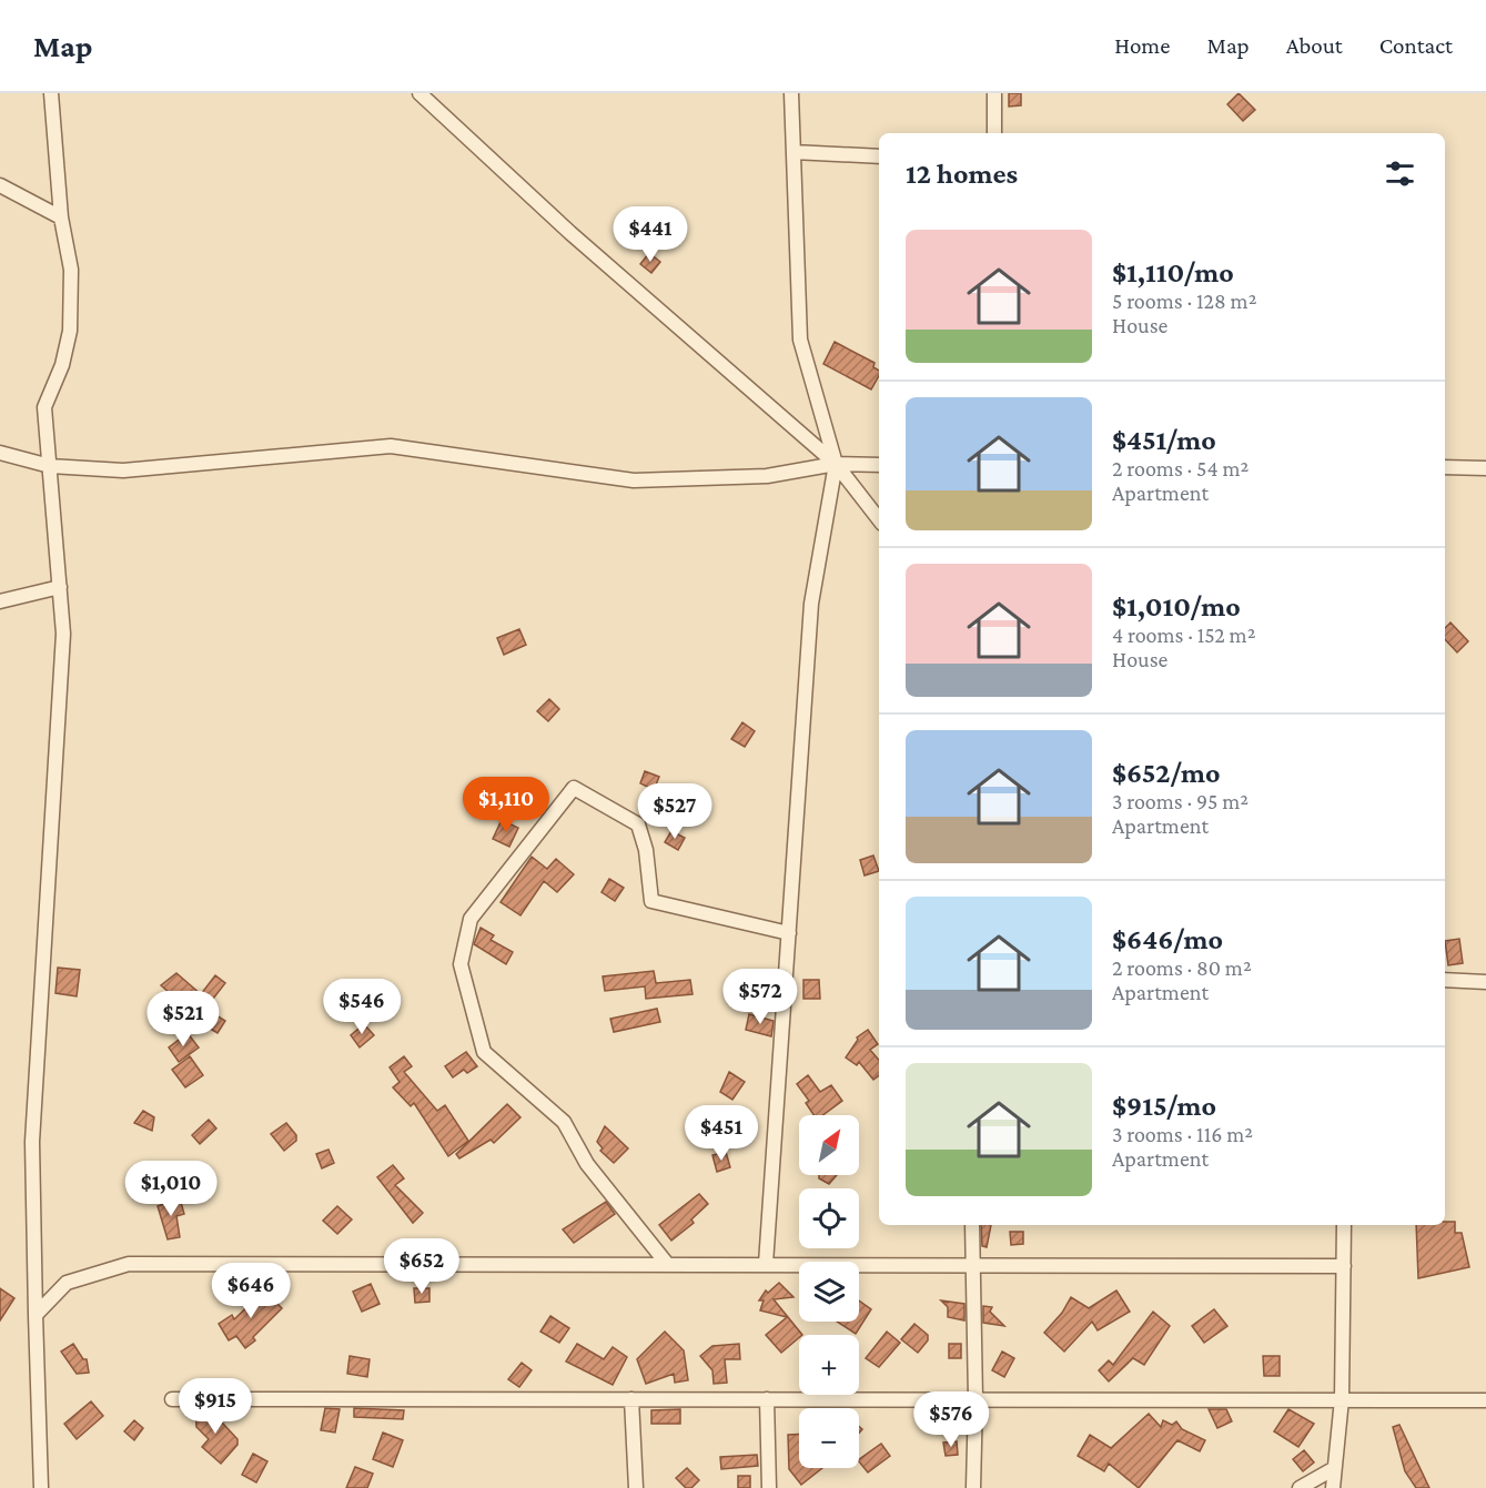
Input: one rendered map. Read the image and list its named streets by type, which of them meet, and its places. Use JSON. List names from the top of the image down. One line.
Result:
{"north":"top right","page":{"header":"Map","nav":["Home","Map","About","Contact"],"heading":"12 homes","price":["$441","$1,110","$527","$572","$546","$521","$451","$1,010","$652","$646","$915","$576"],"list":[{"name":"$1,110/mo","note":"5 rooms · 128 m² · House"},{"name":"$451/mo","note":"2 rooms · 54 m² · Apartment"},{"name":"$1,010/mo","note":"4 rooms · 152 m² · House"},{"name":"$652/mo","note":"3 rooms · 95 m² · Apartment"},{"name":"$646/mo","note":"2 rooms · 80 m² · Apartment"},{"name":"$915/mo","note":"3 rooms · 116 m² · Apartment"}],"map_buttons":["+","−"]}}
